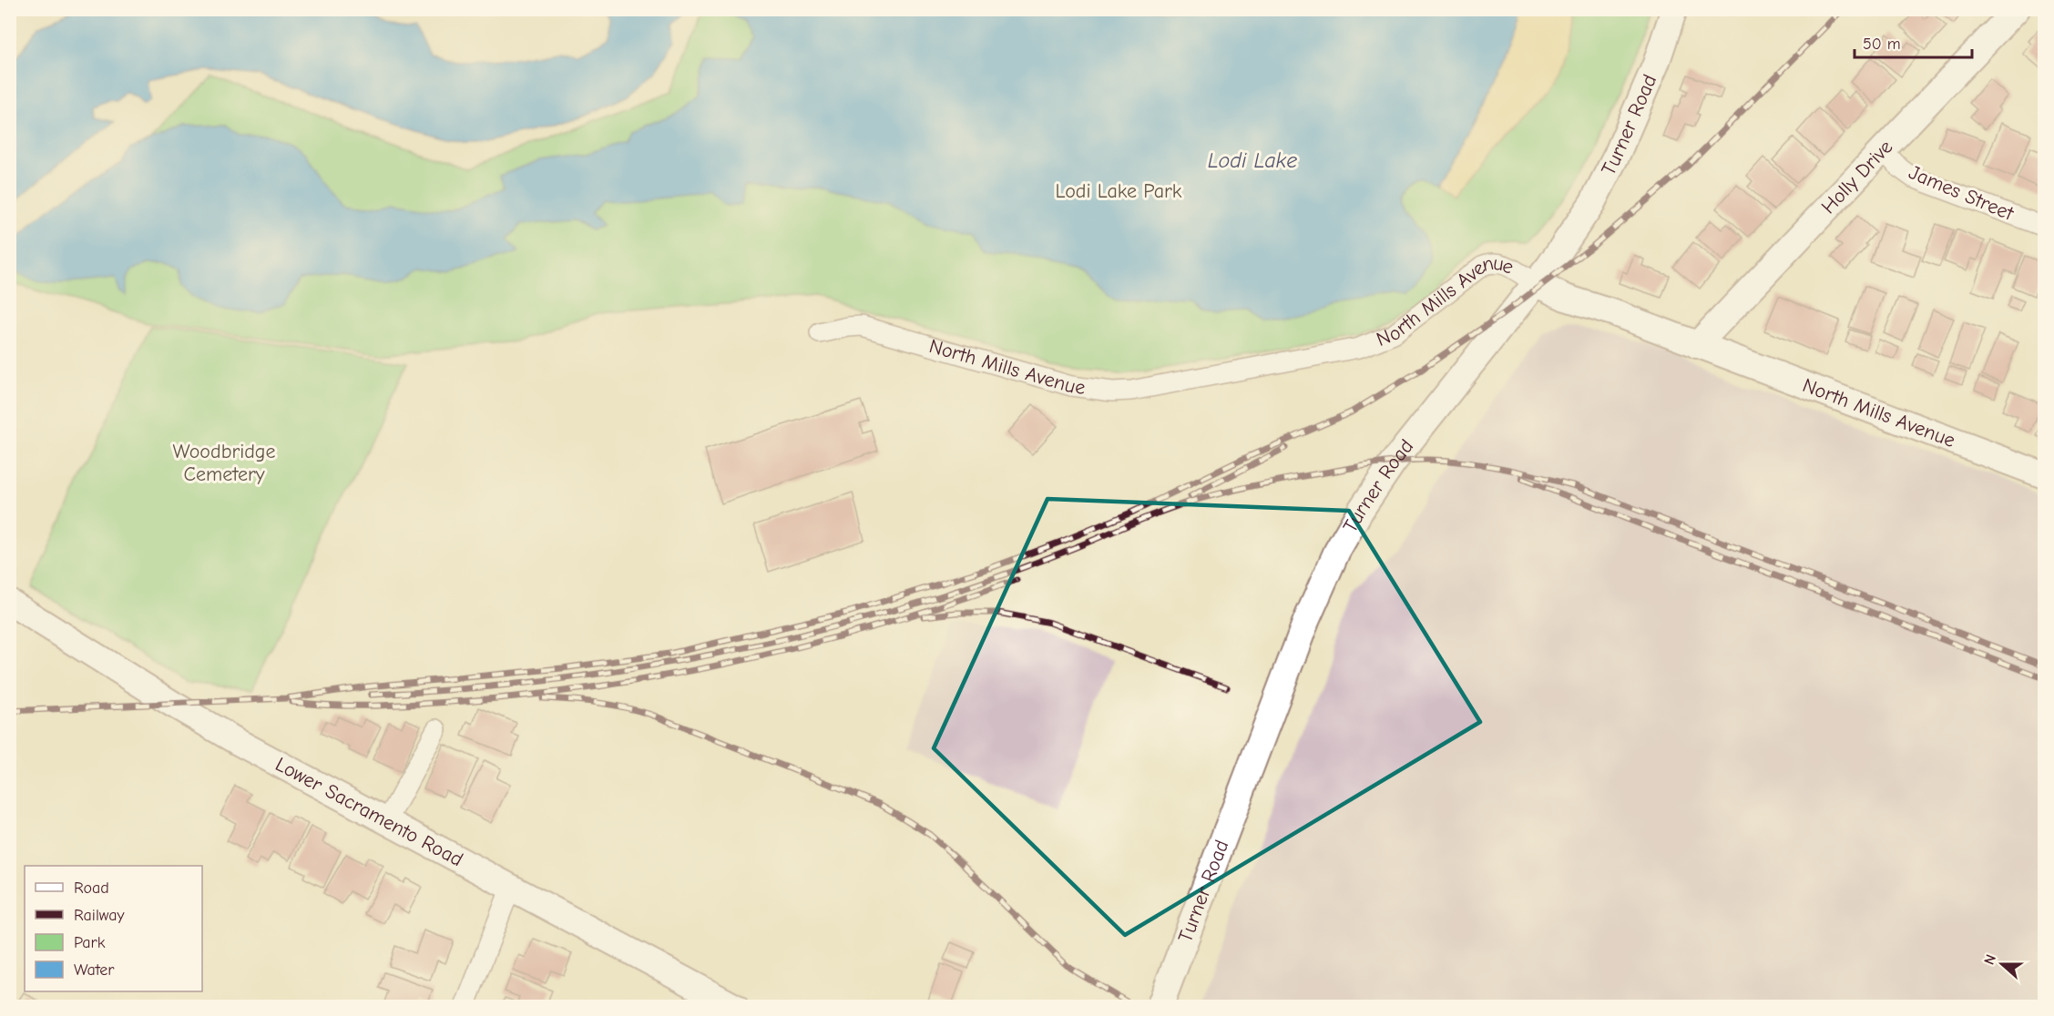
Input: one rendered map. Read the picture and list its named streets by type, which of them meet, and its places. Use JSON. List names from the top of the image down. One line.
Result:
{"streets":{"main road":["Turner Road","Holly Drive","North Mills Avenue","Lower Sacramento Road"],"street":["James Street"]},"crossings":[["Turner Road","North Mills Avenue"],["Holly Drive","James Street"],["Holly Drive","North Mills Avenue"]],"water":["Lodi Lake"],"parks":["Lodi Lake Park","Woodbridge Cemetery"],"legend":["Road","Railway","Park","Water"],"scale_bar":"50 m","north":"left"}
